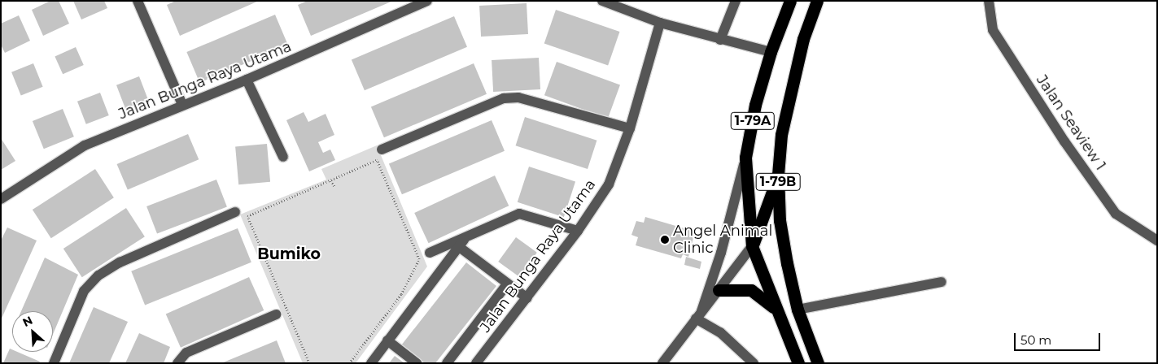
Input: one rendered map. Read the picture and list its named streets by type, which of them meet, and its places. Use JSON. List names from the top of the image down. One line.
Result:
{"streets":{"highway":["1-79A","1-79B"],"street":["Jalan Bunga Raya Utama","Jalan Seaview 1"]},"districts":["Bumiko"],"places":["Angel Animal Clinic"],"scale_bar":"50 m","north":"top left"}
